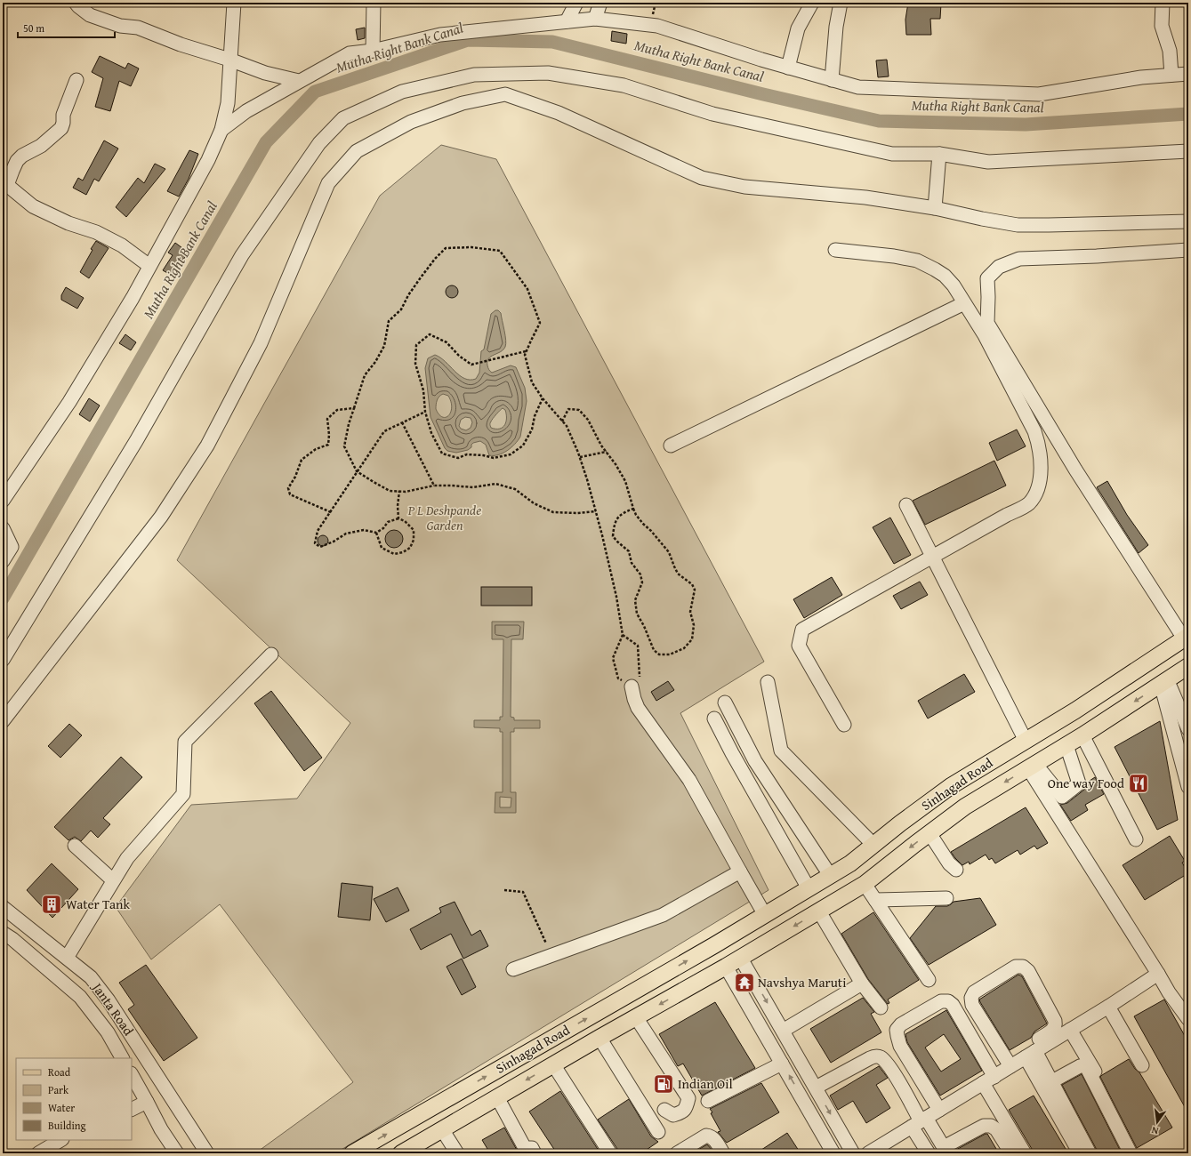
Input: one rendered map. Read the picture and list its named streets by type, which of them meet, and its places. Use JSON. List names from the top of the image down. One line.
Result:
{"streets":{"main road":["Sinhagad Road"],"street":["Janta Road"]},"water":["Mutha Right Bank Canal"],"parks":["P L Deshpande Garden"],"places":{"restaurant":["One way Food"],"building":["Water Tank"],"temple":["Navshya Maruti"],"fuel station":["Indian Oil"]},"legend":["Road","Park","Water","Building"],"scale_bar":"50 m","north":"bottom"}
